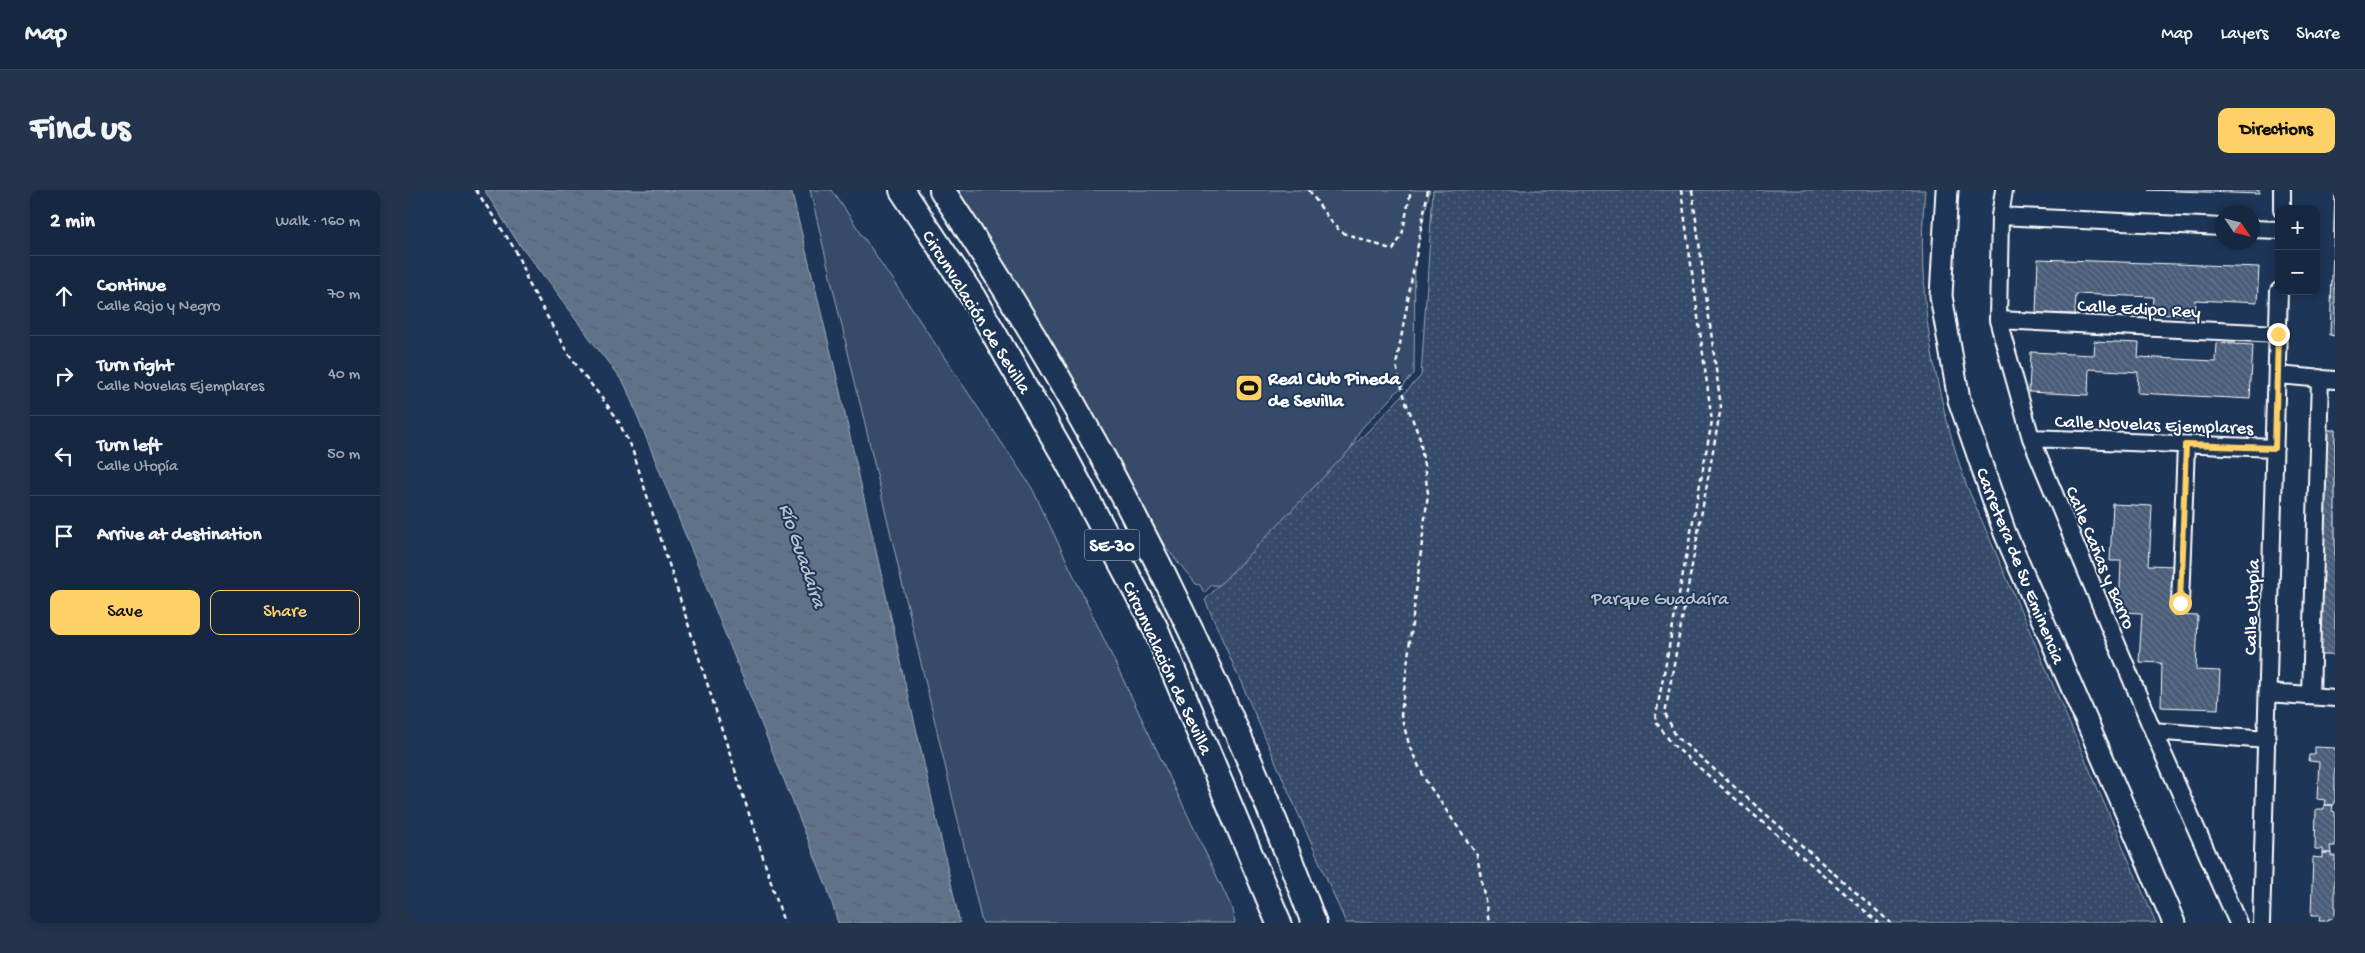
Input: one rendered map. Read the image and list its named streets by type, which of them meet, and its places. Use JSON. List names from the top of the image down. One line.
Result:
{"streets":{"highway":["Circunvalación de Sevilla","SE-30"],"main road":["Carretera de Su Eminencia"],"street":["Calle Edipo Rey","Calle Novelas Ejemplares","Calle Cañas y Barro","Calle Utopía"]},"crossings":[["Calle Edipo Rey","Calle Cañas y Barro"],["Calle Edipo Rey","Calle Utopía"],["Calle Novelas Ejemplares","Calle Cañas y Barro"],["Calle Novelas Ejemplares","Calle Utopía"]],"water":["Río Guadaíra"],"parks":["Parque Guadaíra"],"places":{"sports":["Real Club Pineda de Sevilla"]},"north":"bottom right","page":{"header":"Map","nav":["Map","Layers","Share"],"buttons":["Directions",["Save","Share"]],"title":"Find us","heading":["2 min","Walk · 160 m"],"map_buttons":["+","−"],"list":[["Continue","Calle Rojo y Negro","70 m"],["Turn right","Calle Novelas Ejemplares","40 m"],["Turn left","Calle Utopía","50 m"],"Arrive at destination"]}}
